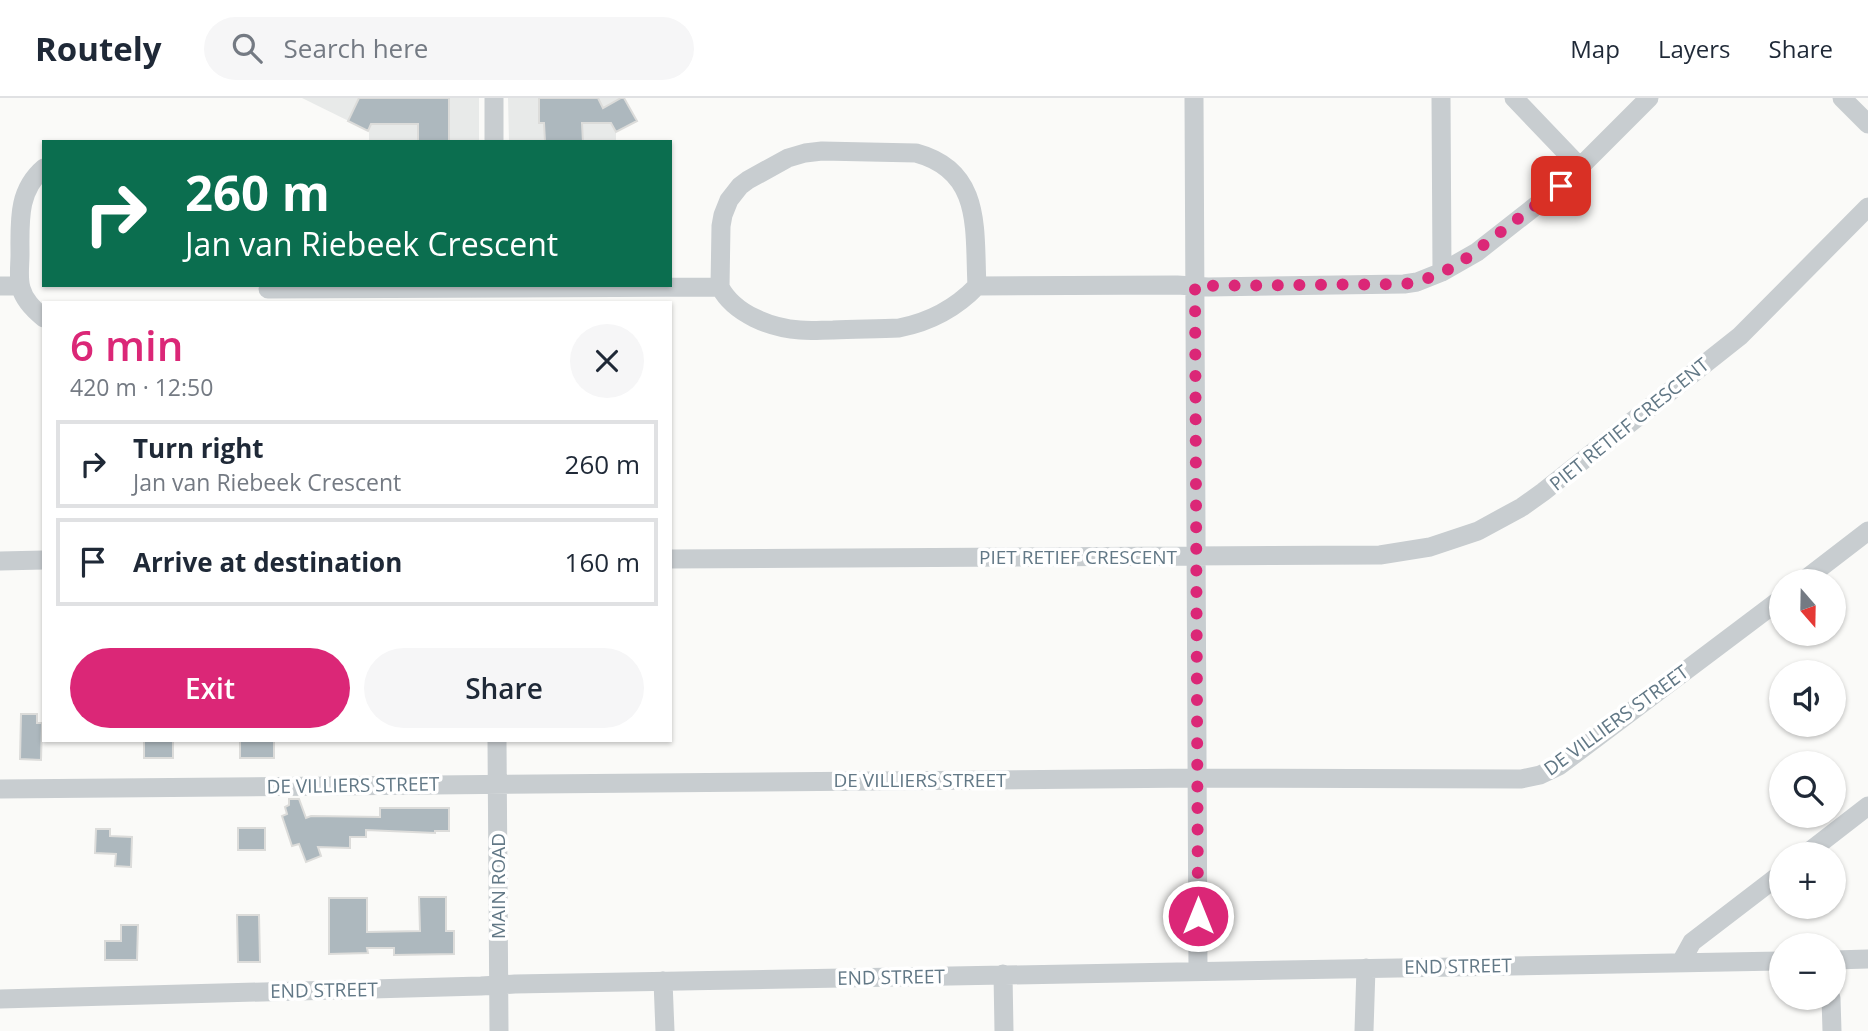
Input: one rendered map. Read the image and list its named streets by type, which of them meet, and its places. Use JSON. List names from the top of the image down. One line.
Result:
{"streets":{"street":["PIET RETIEF CRESCENT","DE VILLIERS STREET","MAIN ROAD","END STREET"]},"crossings":[["DE VILLIERS STREET","MAIN ROAD"],["MAIN ROAD","END STREET"]],"north":"bottom","page":{"header":"Routely","search":"Search here","nav":["Map","Layers","Share"],"turn":["260 m","Jan van Riebeek Crescent"],"heading":["6 min","420 m · 12:50"],"list":[{"name":"Turn right","note":"Jan van Riebeek Crescent","value":"260 m"},{"name":"Arrive at destination","value":"160 m"}],"map_buttons":["+","−"],"buttons":["Exit","Share"]}}
